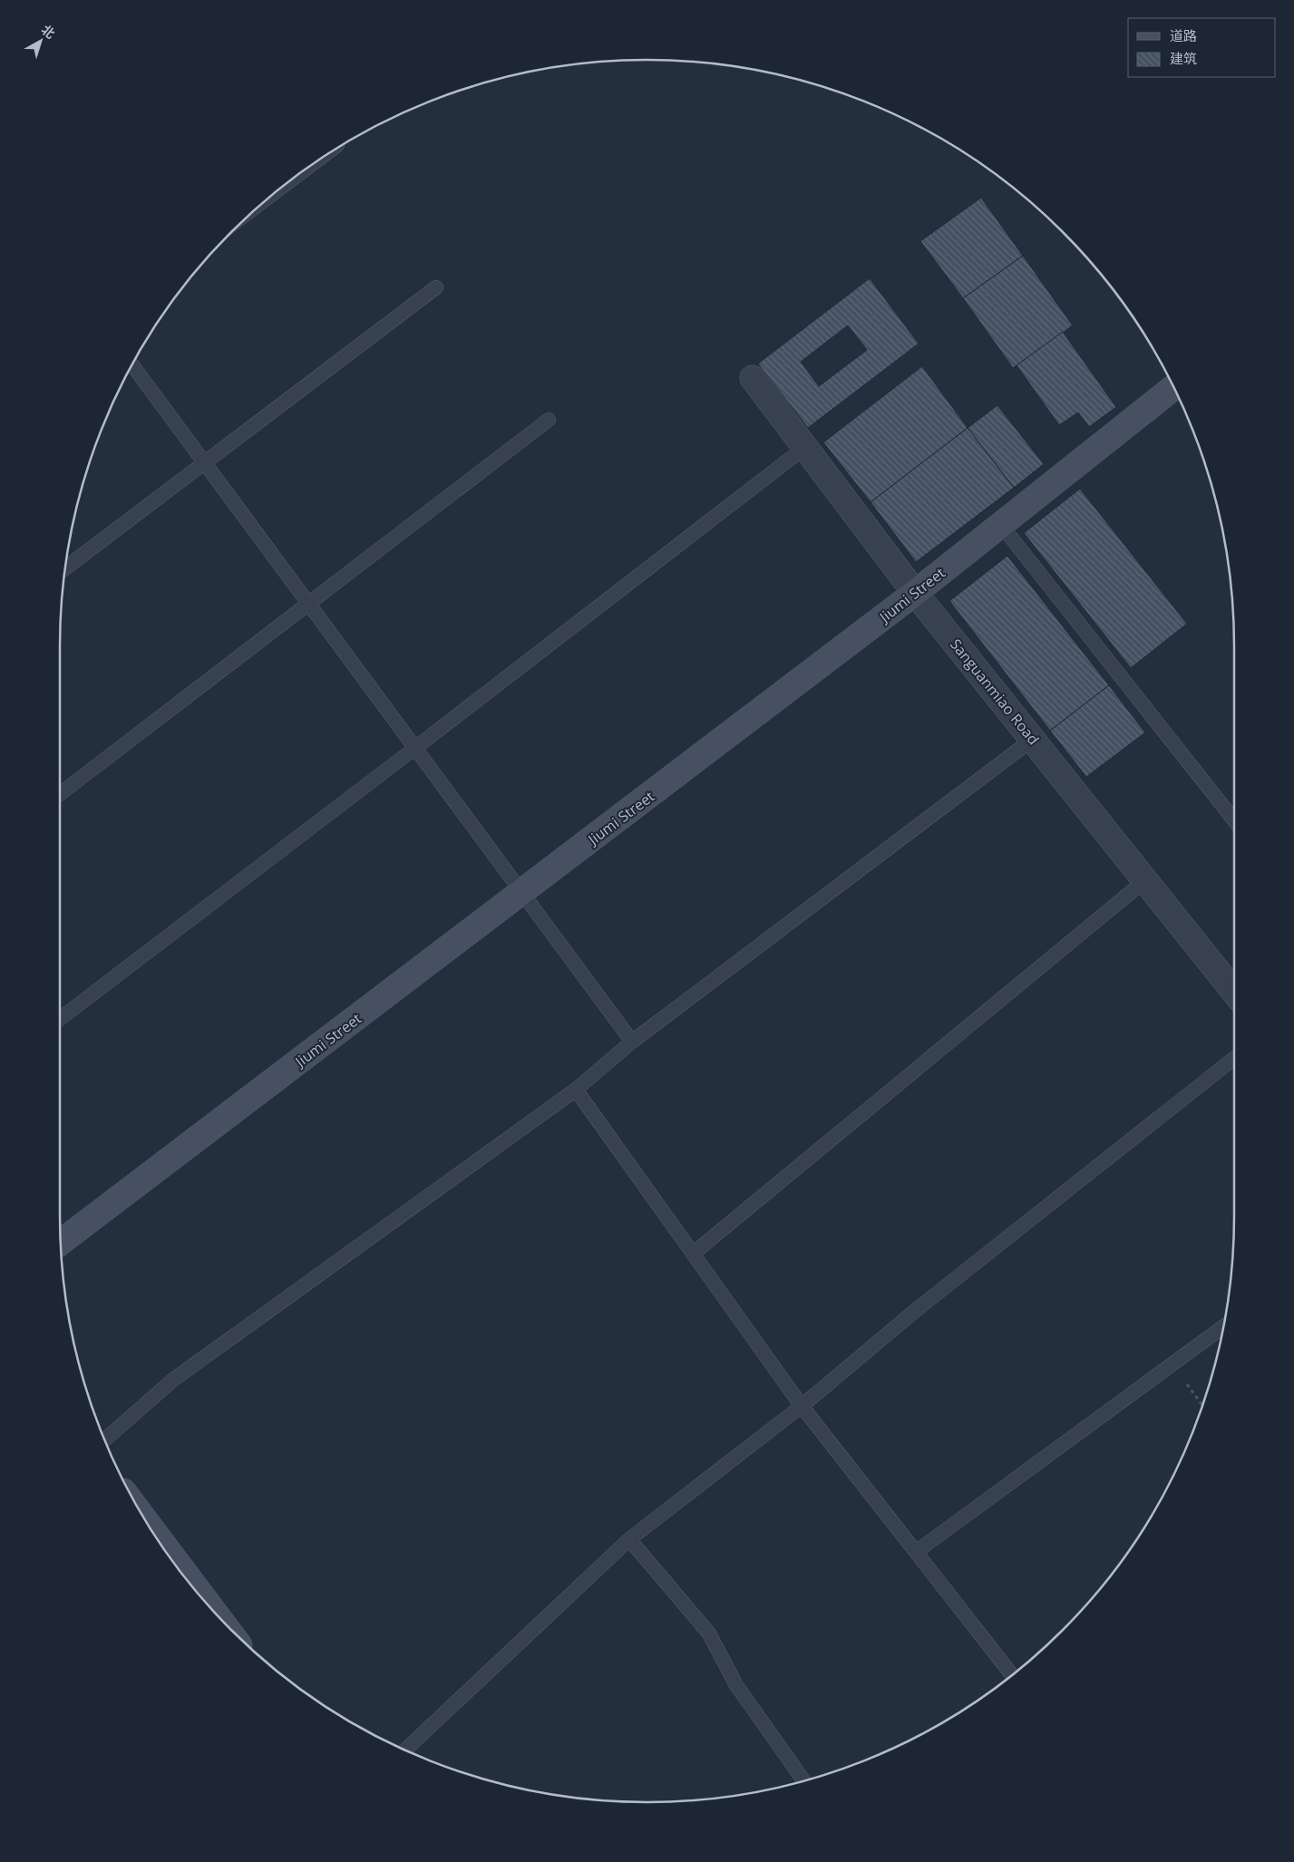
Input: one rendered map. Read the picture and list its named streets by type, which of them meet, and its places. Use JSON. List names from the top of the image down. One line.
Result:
{"streets":{"street":["Jiumi Street","Sanguanmiao Road"]},"crossings":[["Jiumi Street","Sanguanmiao Road"]],"legend":["道路","建筑"],"north":"top right"}
